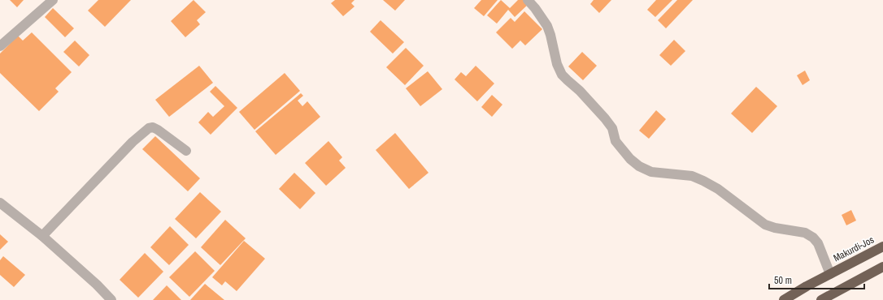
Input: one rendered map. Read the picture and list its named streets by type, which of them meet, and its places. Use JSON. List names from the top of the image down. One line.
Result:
{"streets":{"highway":["Makurdi-Jos"]},"scale_bar":"50 m"}
